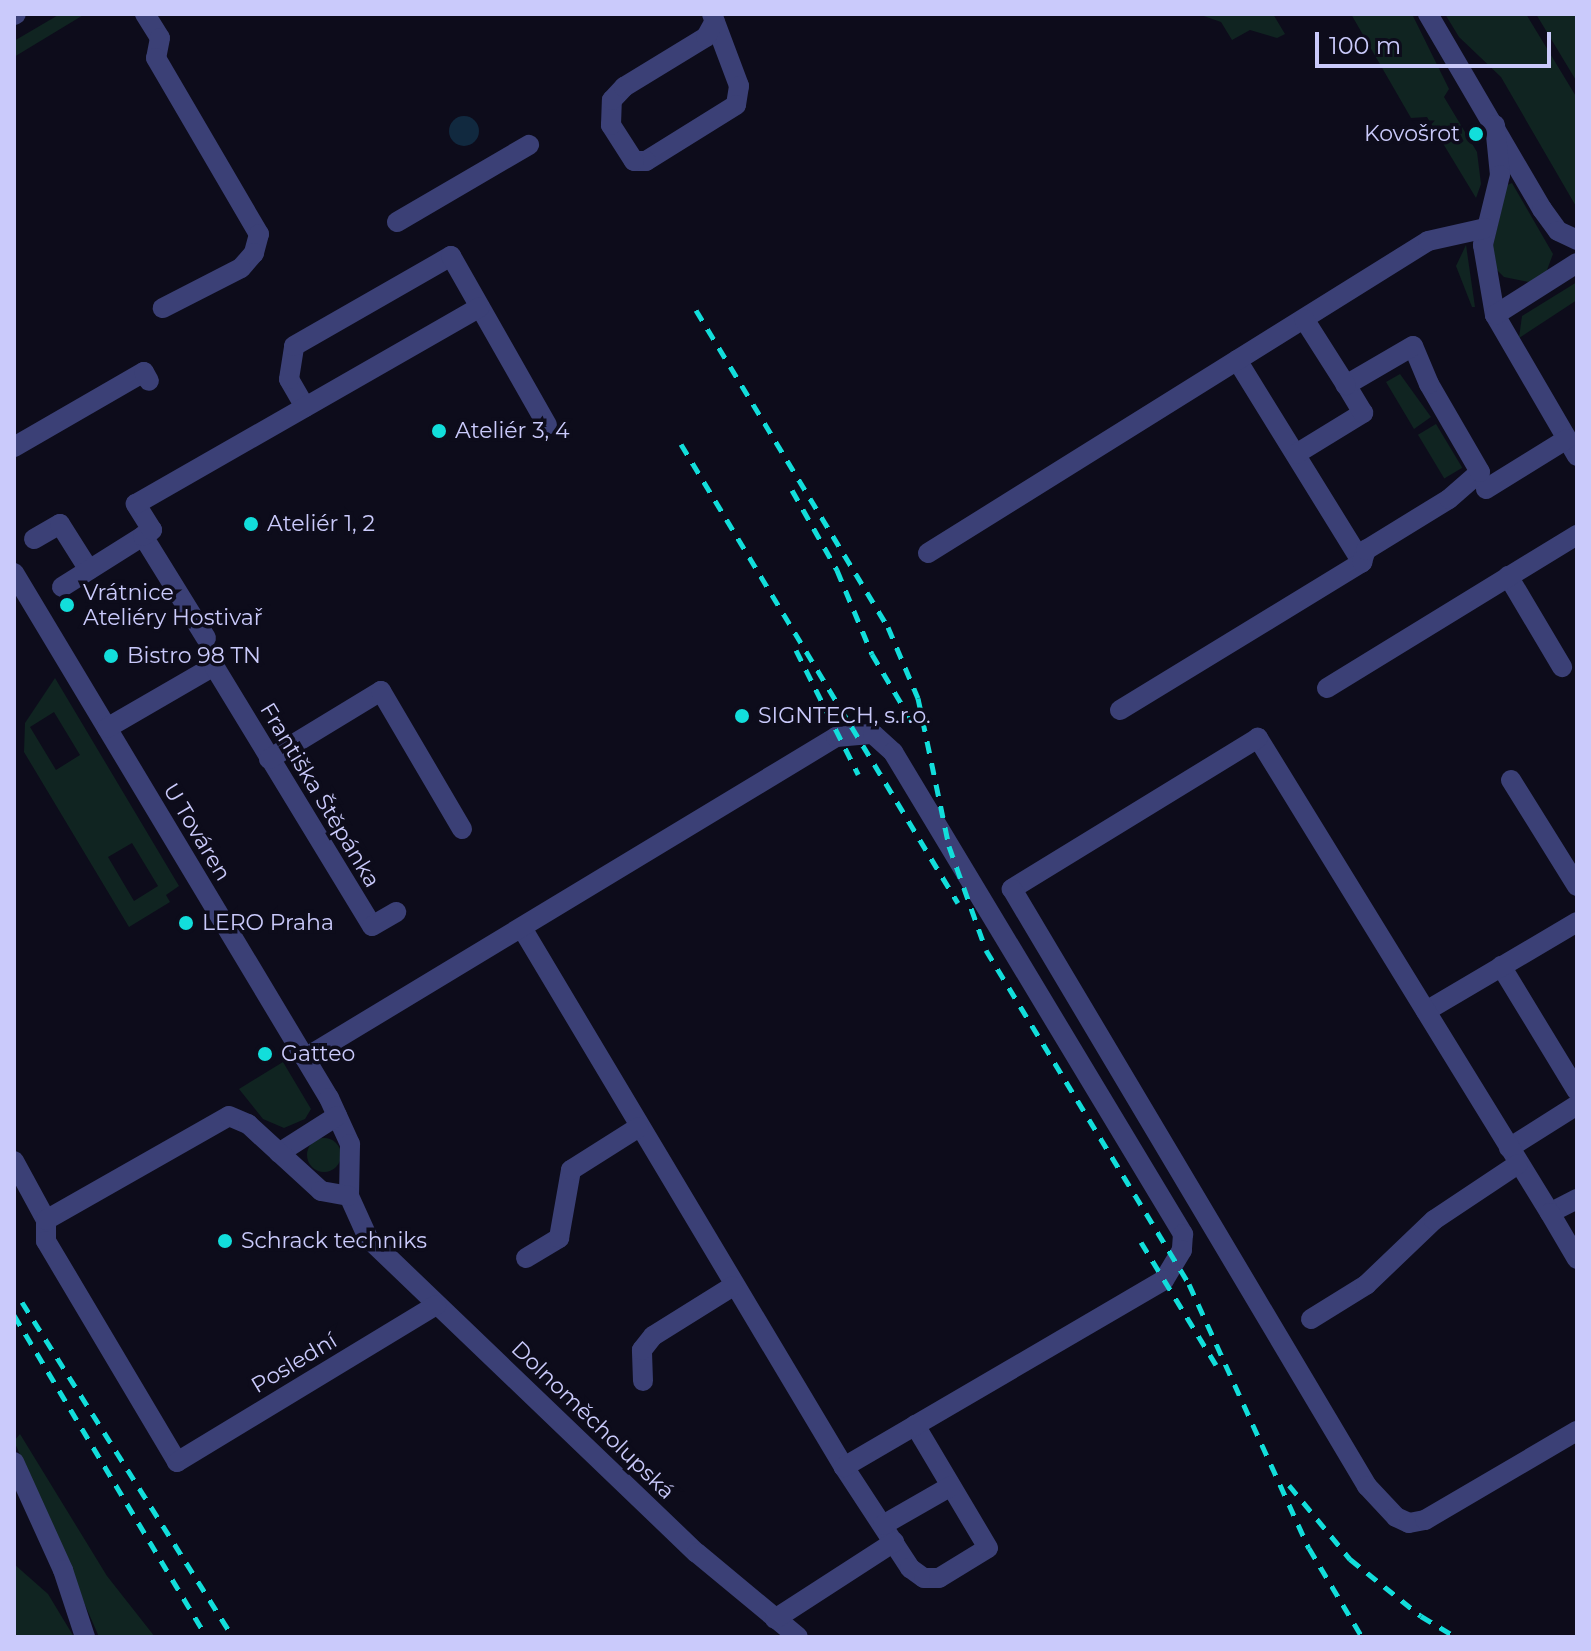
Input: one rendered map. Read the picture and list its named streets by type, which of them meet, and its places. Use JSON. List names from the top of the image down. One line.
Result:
{"streets":{"street":["Františka Štěpánka","U Továren","Poslední","Dolnoměcholupská"]},"crossings":[["Františka Štěpánka","U Továren"],["U Továren","Dolnoměcholupská"],["Poslední","Dolnoměcholupská"]],"places":["Kovošrot","Ateliér 3, 4","Ateliér 1, 2","Vrátnice Ateliéry Hostivař","Bistro 98 TN","SIGNTECH, s.r.o.","LERO Praha","Gatteo","Schrack techniks"],"scale_bar":"100 m"}
